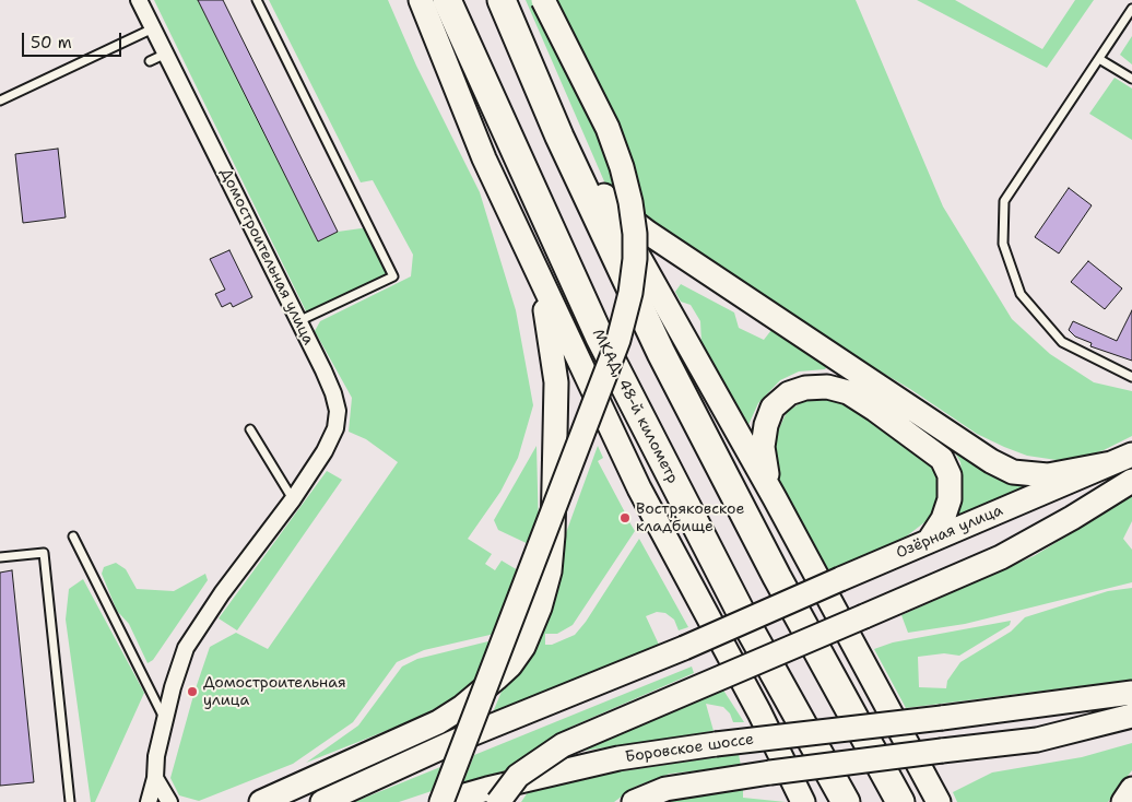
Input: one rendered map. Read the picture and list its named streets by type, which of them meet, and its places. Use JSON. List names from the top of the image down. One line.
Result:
{"streets":{"highway":["МКАД, 48-й километр"],"main road":["Озёрная улица","Боровское шоссе"],"street":["Домостроительная улица"]},"places":["Востряковское кладбище","Домостроительная улица"],"scale_bar":"50 m"}
